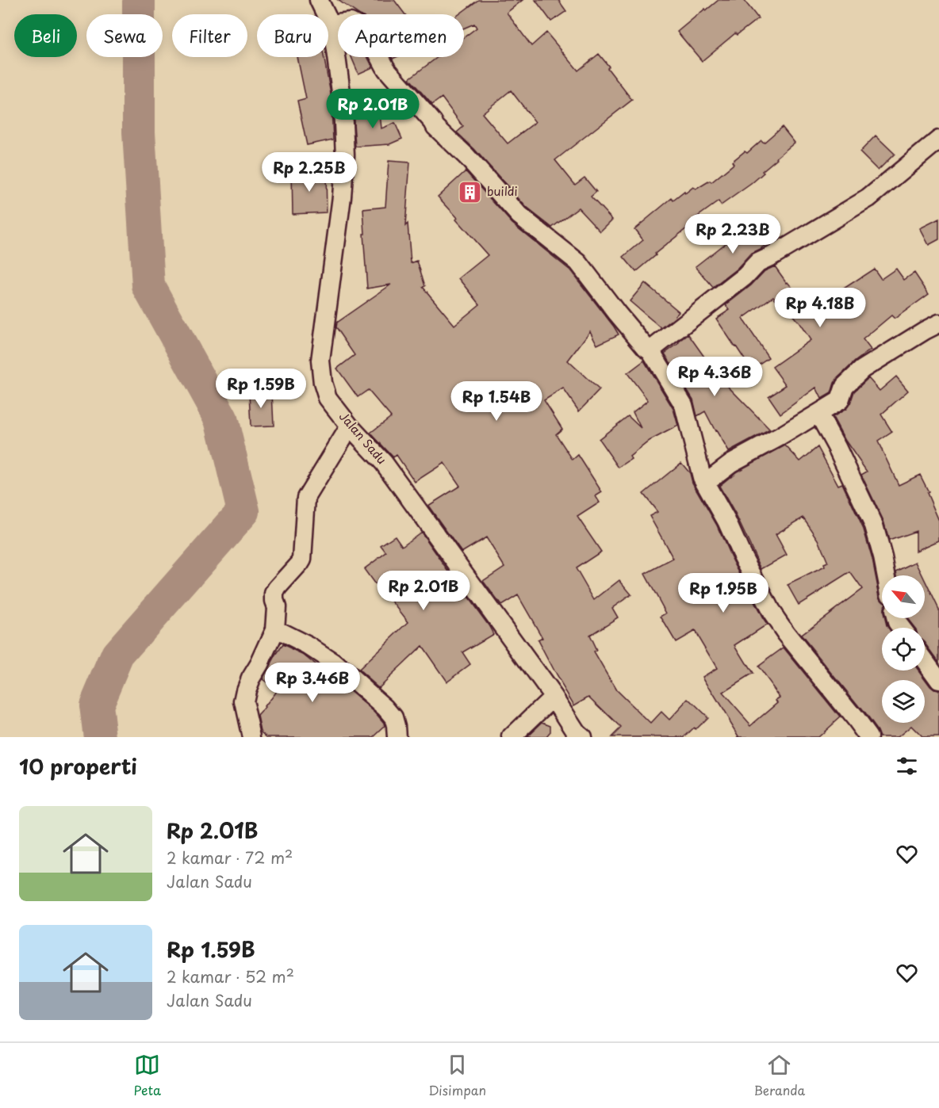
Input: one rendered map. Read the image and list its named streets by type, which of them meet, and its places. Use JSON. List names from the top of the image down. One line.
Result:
{"streets":{"street":["Jalan Sadu"]},"places":{"building":["buildi"]},"north":"top left","page":{"chip":["Beli","Sewa","Filter","Baru","Apartemen"],"price":["Rp 2.01B","Rp 2.25B","Rp 2.23B","Rp 4.18B","Rp 4.36B","Rp 1.59B","Rp 1.54B","Rp 2.01B","Rp 1.95B","Rp 3.46B"],"heading":"10 properti","list":[{"name":"Rp 2.01B","note":"2 kamar · 72 m² · Jalan Sadu"},{"name":"Rp 1.59B","note":"2 kamar · 52 m² · Jalan Sadu"}],"tabs":["Peta","Disimpan","Beranda"]}}
